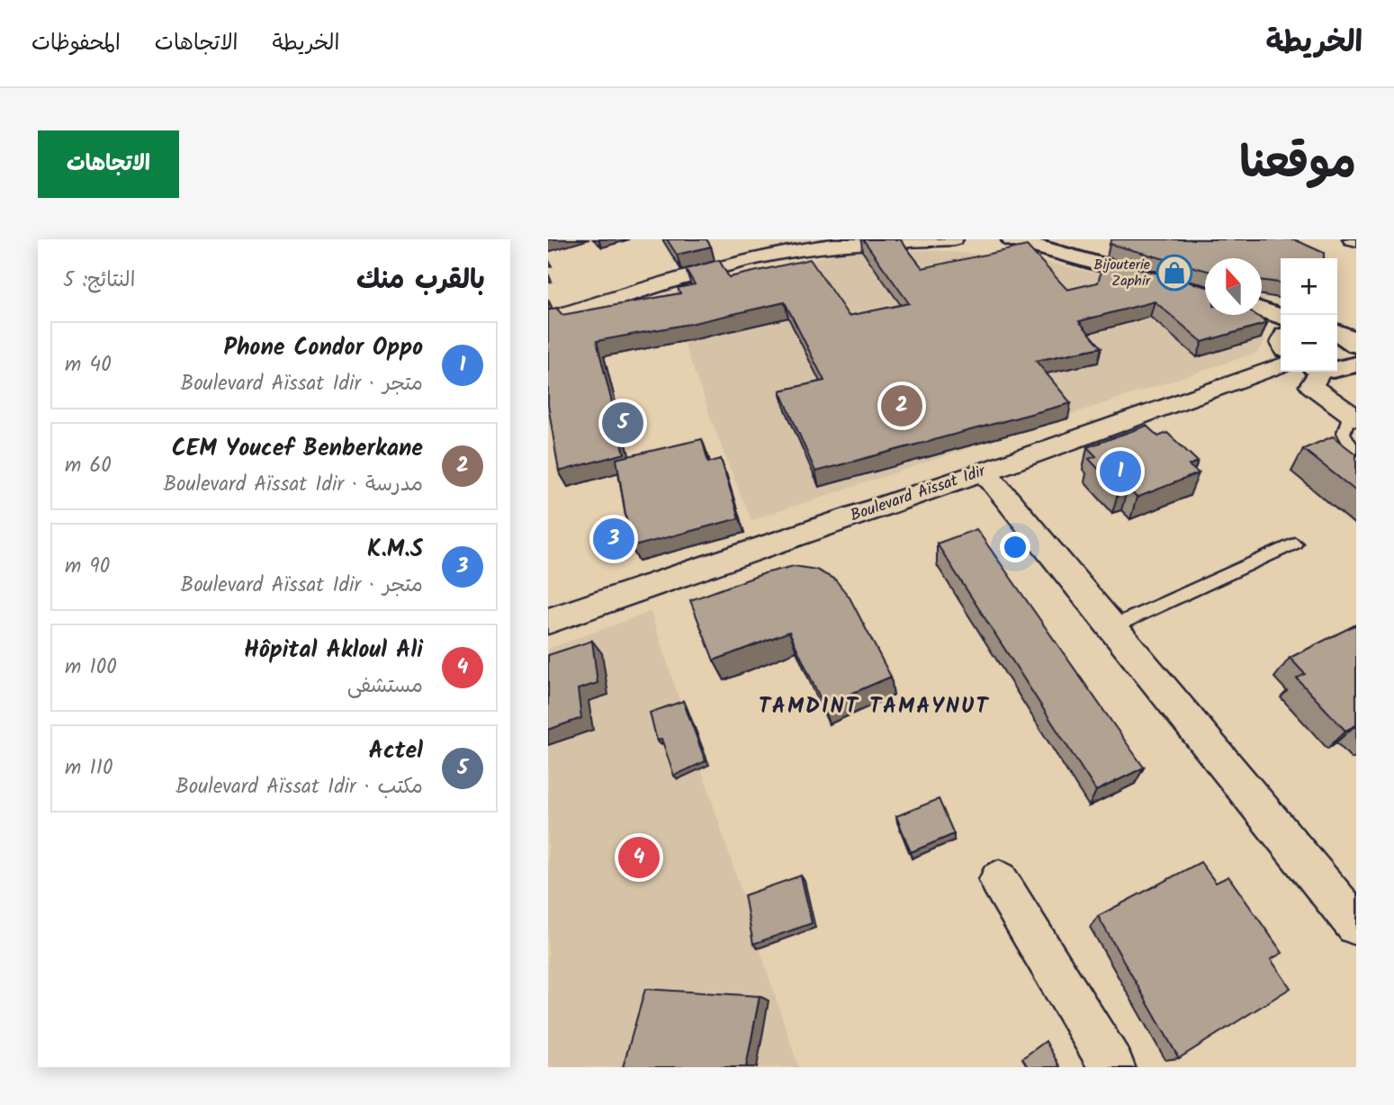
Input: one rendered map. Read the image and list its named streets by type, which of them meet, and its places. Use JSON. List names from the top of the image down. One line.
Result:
{"streets":{"street":["Boulevard Aïssat Idir"]},"districts":["TAMDINT TAMAYNUT"],"places":{"shop":["Bijouterie Zaphir"]},"north":"top","page":{"header":"الخريطة","nav":["الخريطة","الاتجاهات","المحفوظات"],"title":"موقعنا","buttons":"الاتجاهات","heading":["بالقرب منك","النتائج: 5"],"map_buttons":["+","−"],"list":[{"mark":"1","name":"Phone Condor Oppo","note":"متجر · Boulevard Aïssat Idir","value":"40 m"},{"mark":"2","name":"CEM Youcef Benberkane","note":"مدرسة · Boulevard Aïssat Idir","value":"60 m"},{"mark":"3","name":"K.M.S","note":"متجر · Boulevard Aïssat Idir","value":"90 m"},{"mark":"4","name":"Hôpital Akloul Ali","note":"مستشفى","value":"100 m"},{"mark":"5","name":"Actel","note":"مكتب · Boulevard Aïssat Idir","value":"110 m"}],"pins":["2","5","1","3","4"]}}
